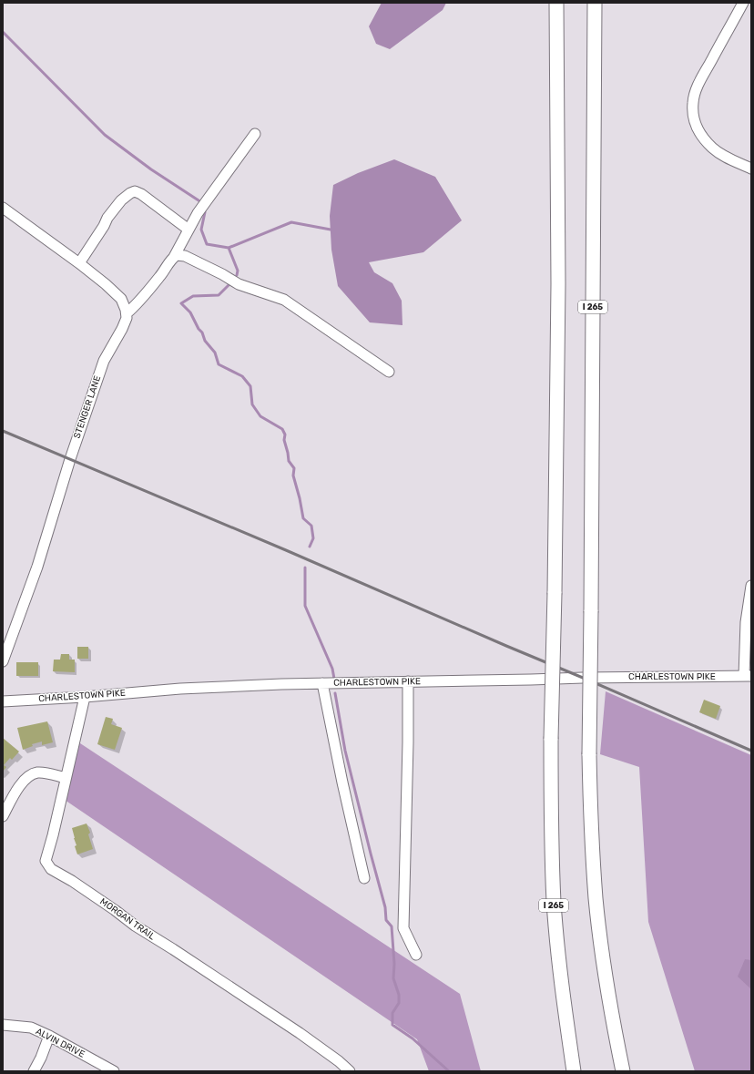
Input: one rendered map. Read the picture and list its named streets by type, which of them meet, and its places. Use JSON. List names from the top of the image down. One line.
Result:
{"streets":{"highway":["I 265"],"street":["STENGER LANE","CHARLESTOWN PIKE","MORGAN TRAIL","ALVIN DRIVE"]},"crossings":[["CHARLESTOWN PIKE","MORGAN TRAIL"]]}
